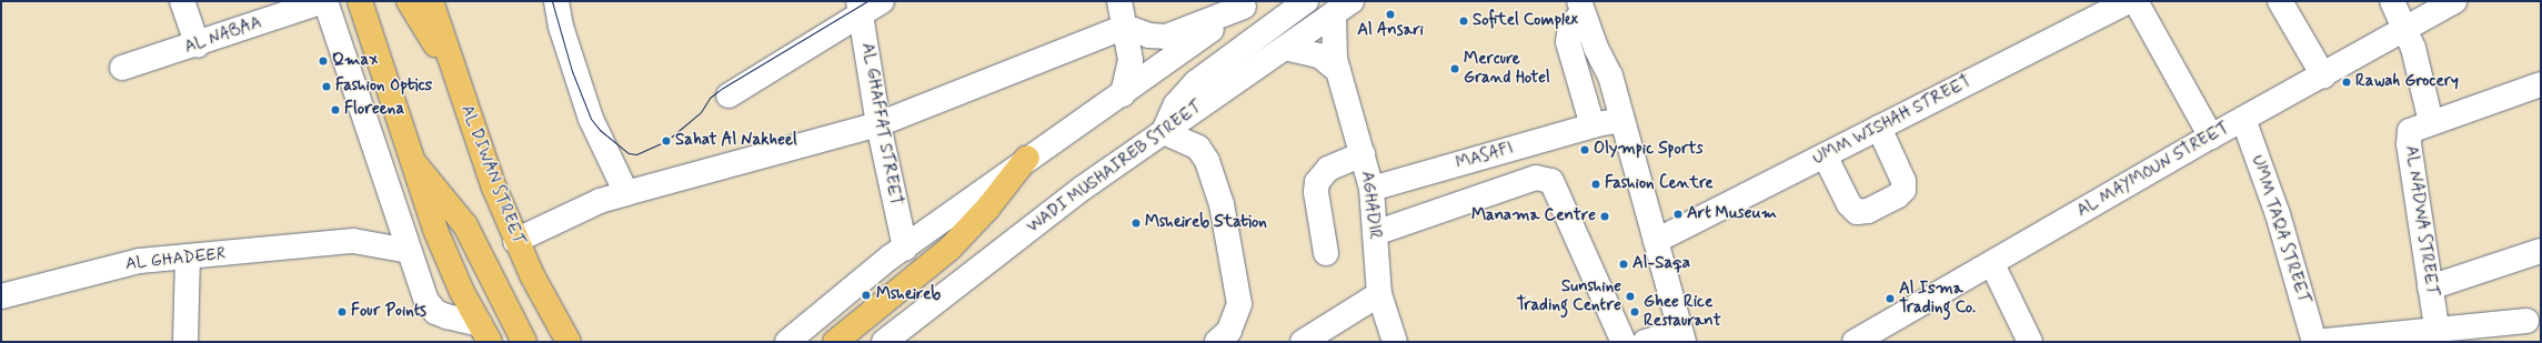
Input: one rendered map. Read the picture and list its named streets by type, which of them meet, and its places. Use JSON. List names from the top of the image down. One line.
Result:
{"streets":{"main road":["AL DIWAN STREET"],"street":["AL NABAA","UMM WISHAH STREET","AL GHAFFAT STREET","MASAFI","WADI MUSHAIREB STREET","AL MAYMOUN STREET","AGHADIR","AL NADWA STREET","UMM TAQA STREET","AL GHADEER"]},"crossings":[["MASAFI","AGHADIR"],["WADI MUSHAIREB STREET","AGHADIR"],["AL MAYMOUN STREET","UMM TAQA STREET"]],"places":["Al Ansari","Sofitel Complex","Qmax","Mercure Grand Hotel","Rawah Grocery","Fashion Optics","Floreena","Sahat Al Nakheel","Olympic Sports","Fashion Centre","Art Museum","Manama Centre","Msheireb Station","Al-Saqa","Msheireb","Sunshine Trading Centre","Al Isma Trading Co.","Four Points","Ghee Rice Restaurant"]}
